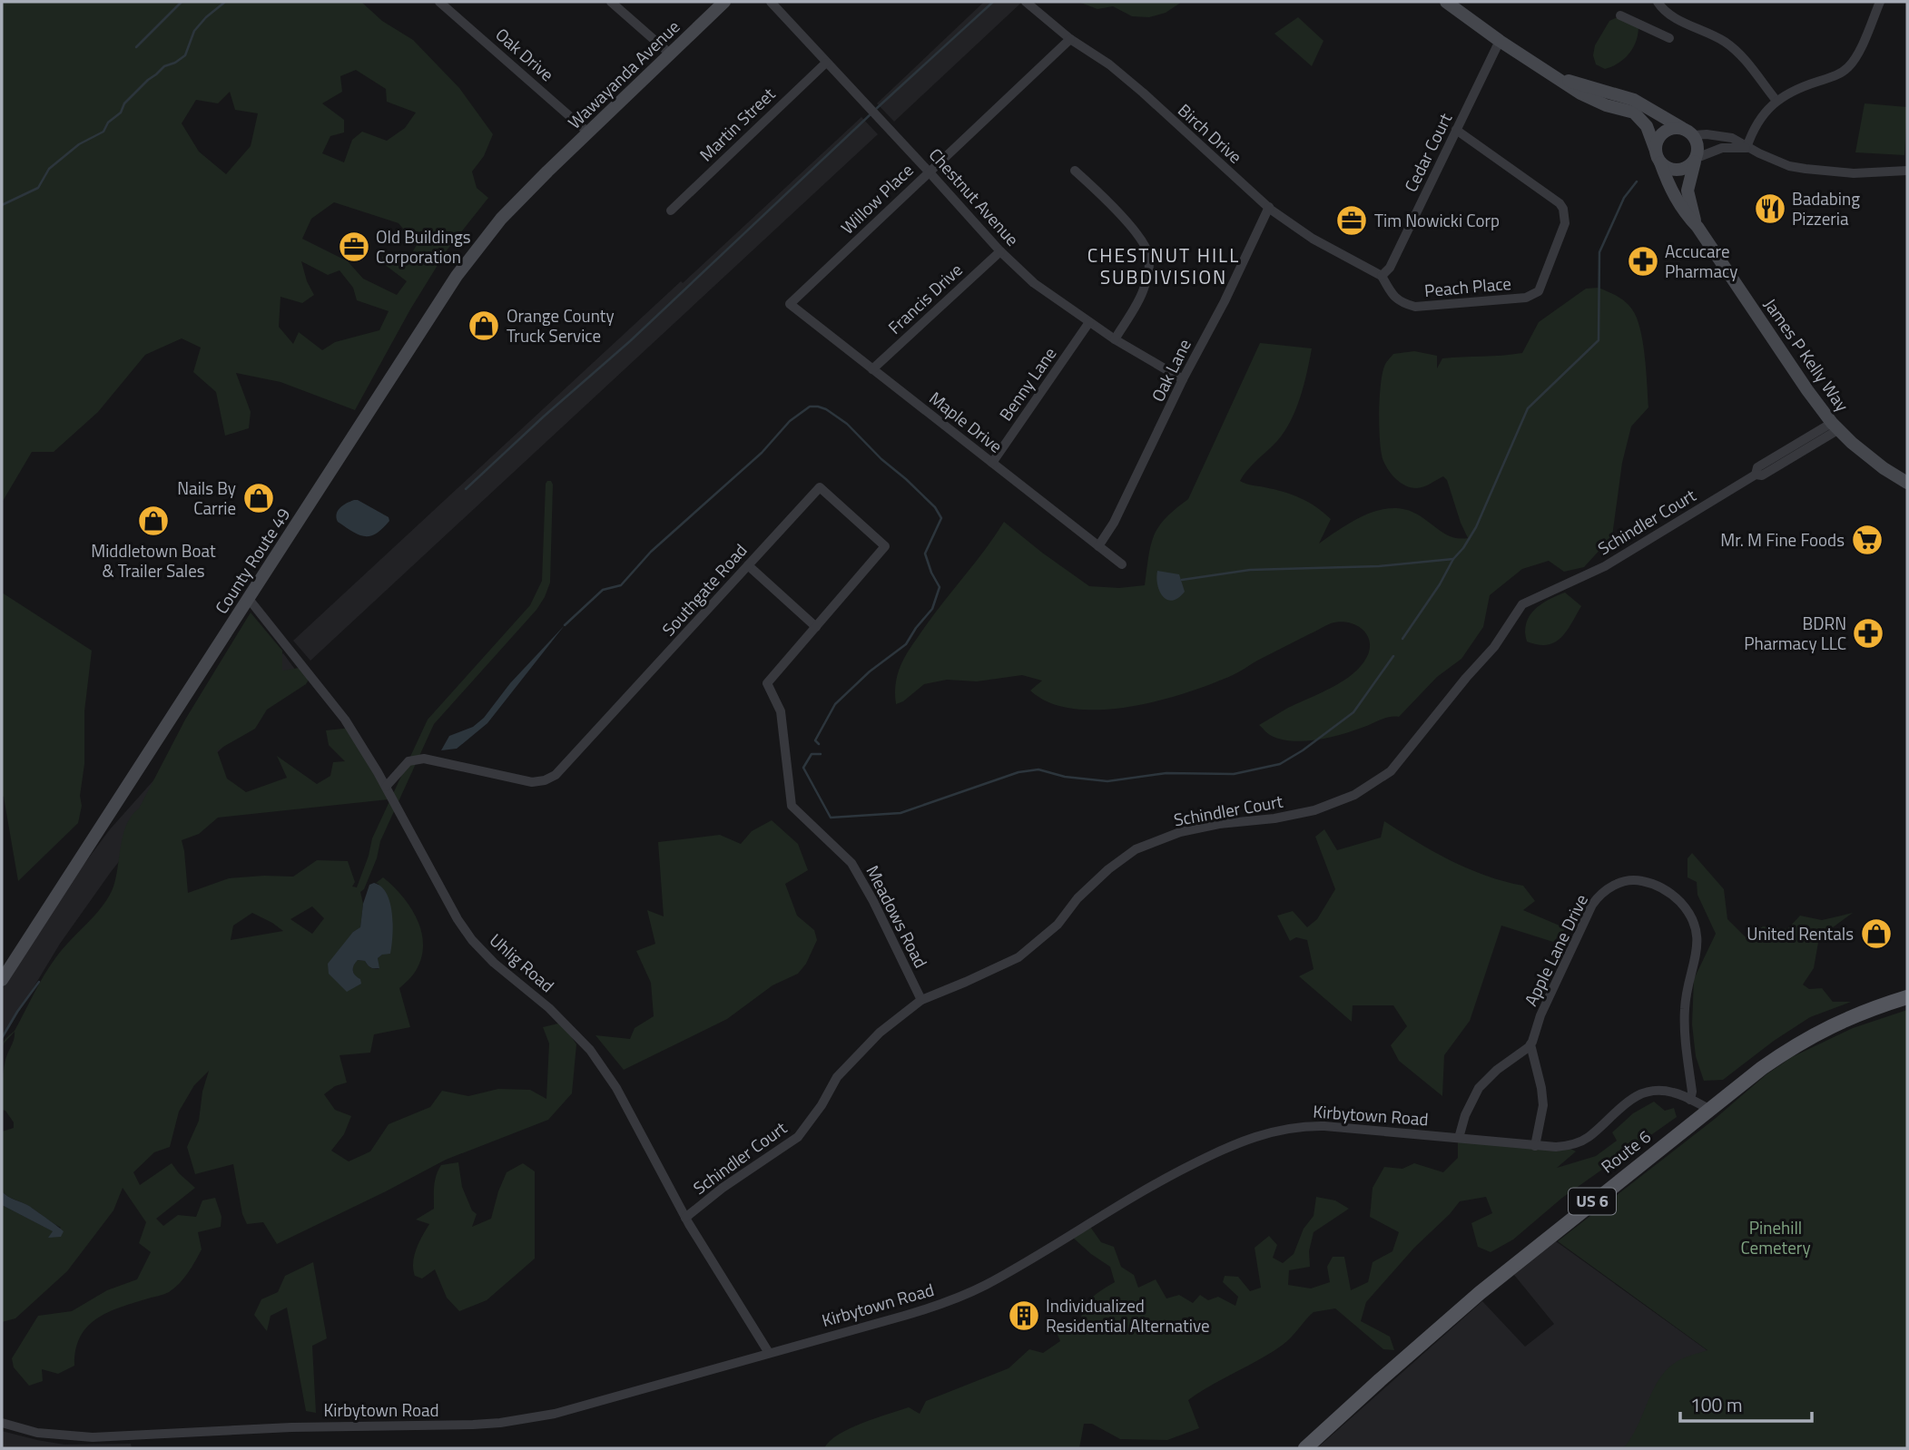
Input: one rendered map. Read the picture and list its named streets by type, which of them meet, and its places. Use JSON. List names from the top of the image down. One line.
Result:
{"streets":{"main road":["Route 6","US 6"],"street":["Oak Drive","Wawayanda Avenue","Martin Street","Birch Drive","Cedar Court","Chestnut Avenue","Willow Place","Peach Place","Francis Drive","James P Kelly Way","Oak Lane","Benny Lane","Maple Drive","Schindler Court","County Route 49","Southgate Road","Meadows Road","Apple Lane Drive","Uhlig Road","Kirbytown Road"]},"crossings":[["Oak Drive","Wawayanda Avenue"],["Wawayanda Avenue","County Route 49"],["Martin Street","Chestnut Avenue"],["Birch Drive","Cedar Court"],["Birch Drive","Willow Place"],["Birch Drive","Peach Place"],["Birch Drive","Oak Lane"],["Cedar Court","Peach Place"],["Chestnut Avenue","Willow Place"],["Chestnut Avenue","Francis Drive"],["Chestnut Avenue","Oak Lane"],["Chestnut Avenue","Benny Lane"],["Willow Place","Maple Drive"],["Francis Drive","Maple Drive"],["James P Kelly Way","Schindler Court"],["Oak Lane","Maple Drive"],["Benny Lane","Maple Drive"],["Schindler Court","Meadows Road"],["Schindler Court","Uhlig Road"],["County Route 49","Uhlig Road"],["Southgate Road","Meadows Road"],["Southgate Road","Uhlig Road"],["Apple Lane Drive","Kirbytown Road"],["Uhlig Road","Kirbytown Road"],["Kirbytown Road","Route 6"]],"districts":["CHESTNUT HILL SUBDIVISION"],"parks":["Pinehill Cemetery"],"places":{"restaurant":["Badabing Pizzeria"],"office":["Tim Nowicki Corp","Old Buildings Corporation"],"pharmacy":["Accucare Pharmacy","BDRN Pharmacy LLC"],"shop":["Orange County Truck Service","Nails By Carrie","Middletown Boat & Trailer Sales","United Rentals"],"supermarket":["Mr. M Fine Foods"],"building":["Individualized Residential Alternative"]},"scale_bar":"100 m"}
